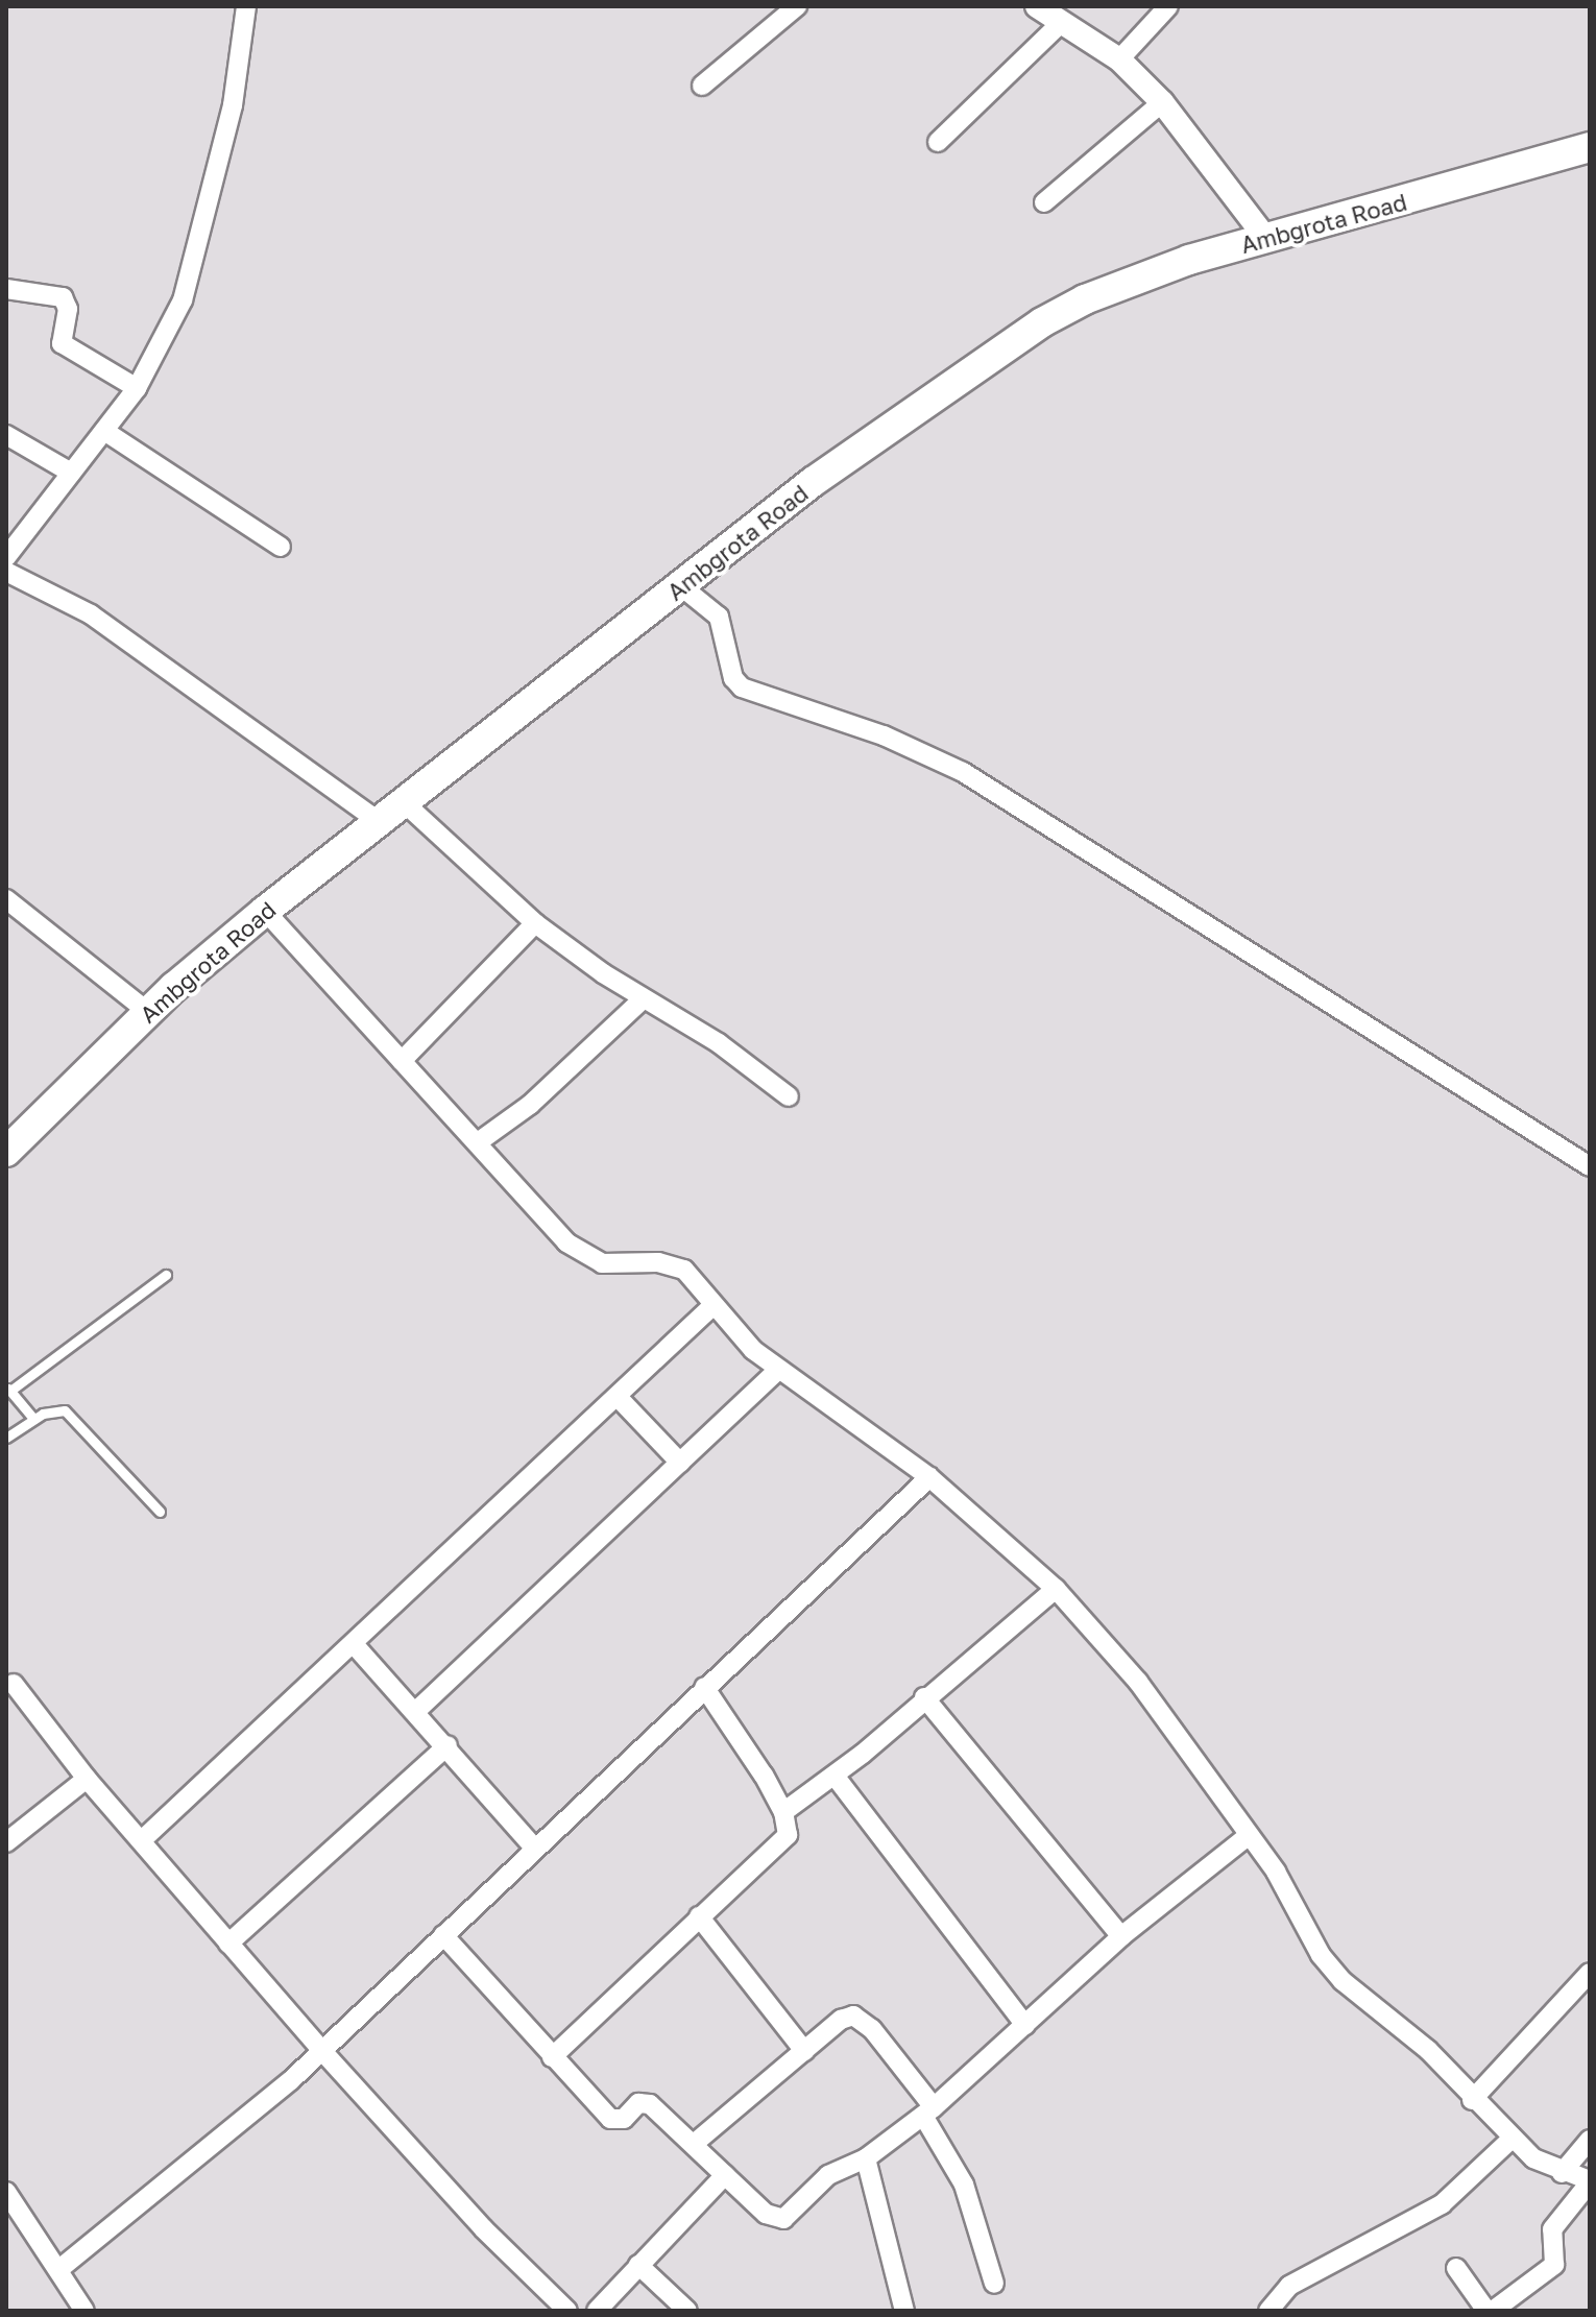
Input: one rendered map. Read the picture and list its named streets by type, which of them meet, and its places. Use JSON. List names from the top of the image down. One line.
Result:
{"streets":{"main road":["Ambgrota Road"]}}
